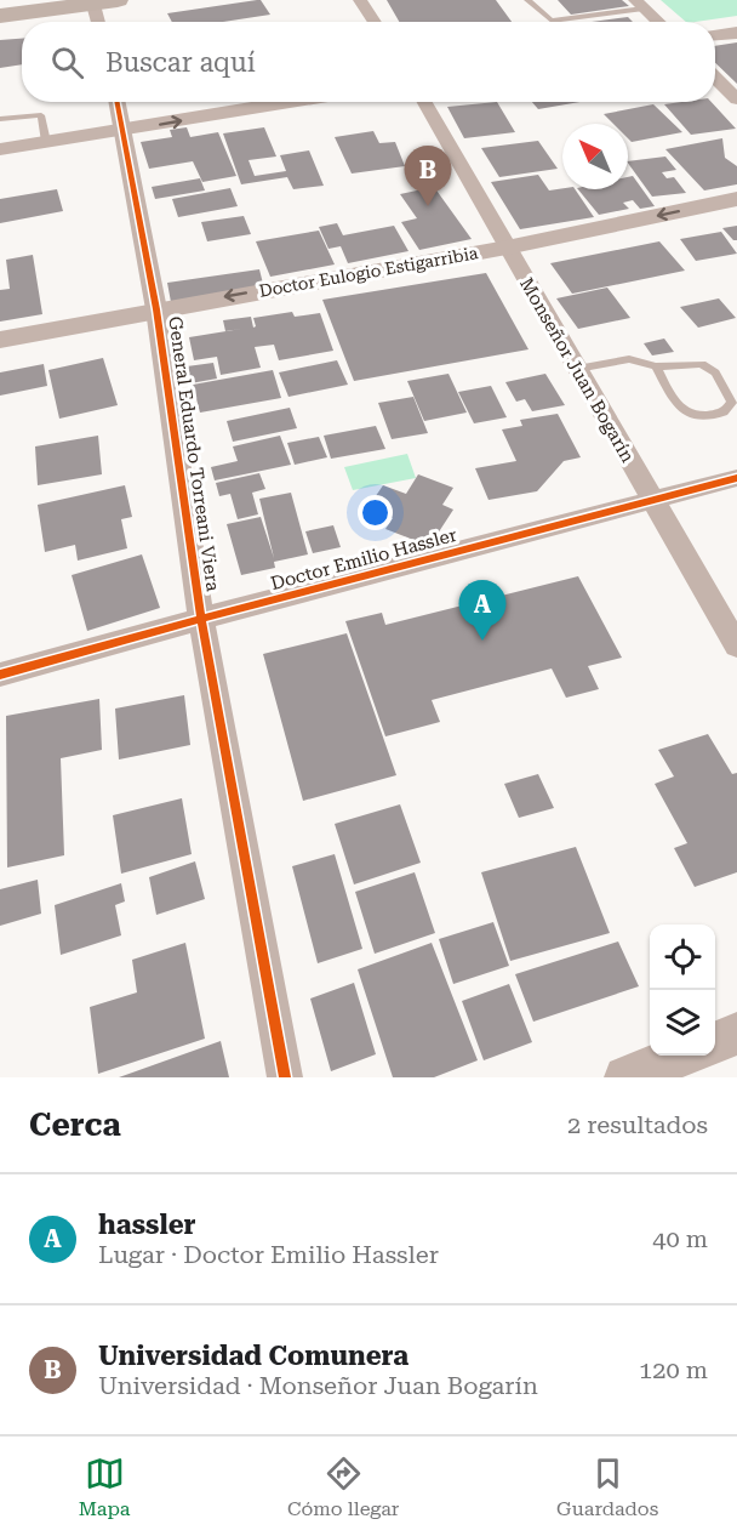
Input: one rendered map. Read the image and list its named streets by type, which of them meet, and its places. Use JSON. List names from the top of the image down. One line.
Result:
{"streets":{"street":["Doctor Eulogio Estigarribia","Monseñor Juan Bogarín","General Eduardo Torreani Viera","Doctor Emilio Hassler"]},"crossings":[["Doctor Eulogio Estigarribia","Monseñor Juan Bogarín"],["Doctor Eulogio Estigarribia","General Eduardo Torreani Viera"],["Monseñor Juan Bogarín","Doctor Emilio Hassler"],["General Eduardo Torreani Viera","Doctor Emilio Hassler"]],"one_way":["Doctor Eulogio Estigarribia"],"north":"top left","page":{"search":"Buscar aquí","pins":["B","A"],"heading":["Cerca","2 resultados"],"list":[{"mark":"A","name":"hassler","note":"Lugar · Doctor Emilio Hassler","value":"40 m"},{"mark":"B","name":"Universidad Comunera","note":"Universidad · Monseñor Juan Bogarín","value":"120 m"}],"nav":["Mapa","Cómo llegar","Guardados"]}}
